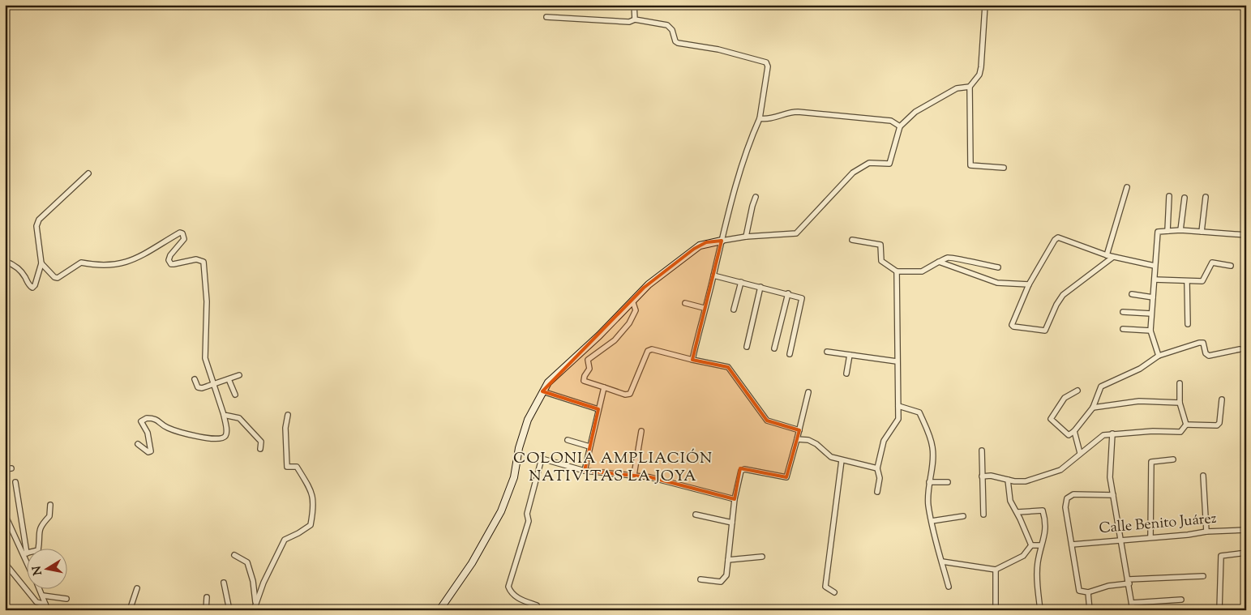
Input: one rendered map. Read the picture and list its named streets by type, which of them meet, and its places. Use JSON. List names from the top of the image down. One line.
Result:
{"streets":{"street":["Calle Benito Juárez"]},"districts":["COLONIA AMPLIACIÓN NATIVITAS LA JOYA"],"north":"left"}
